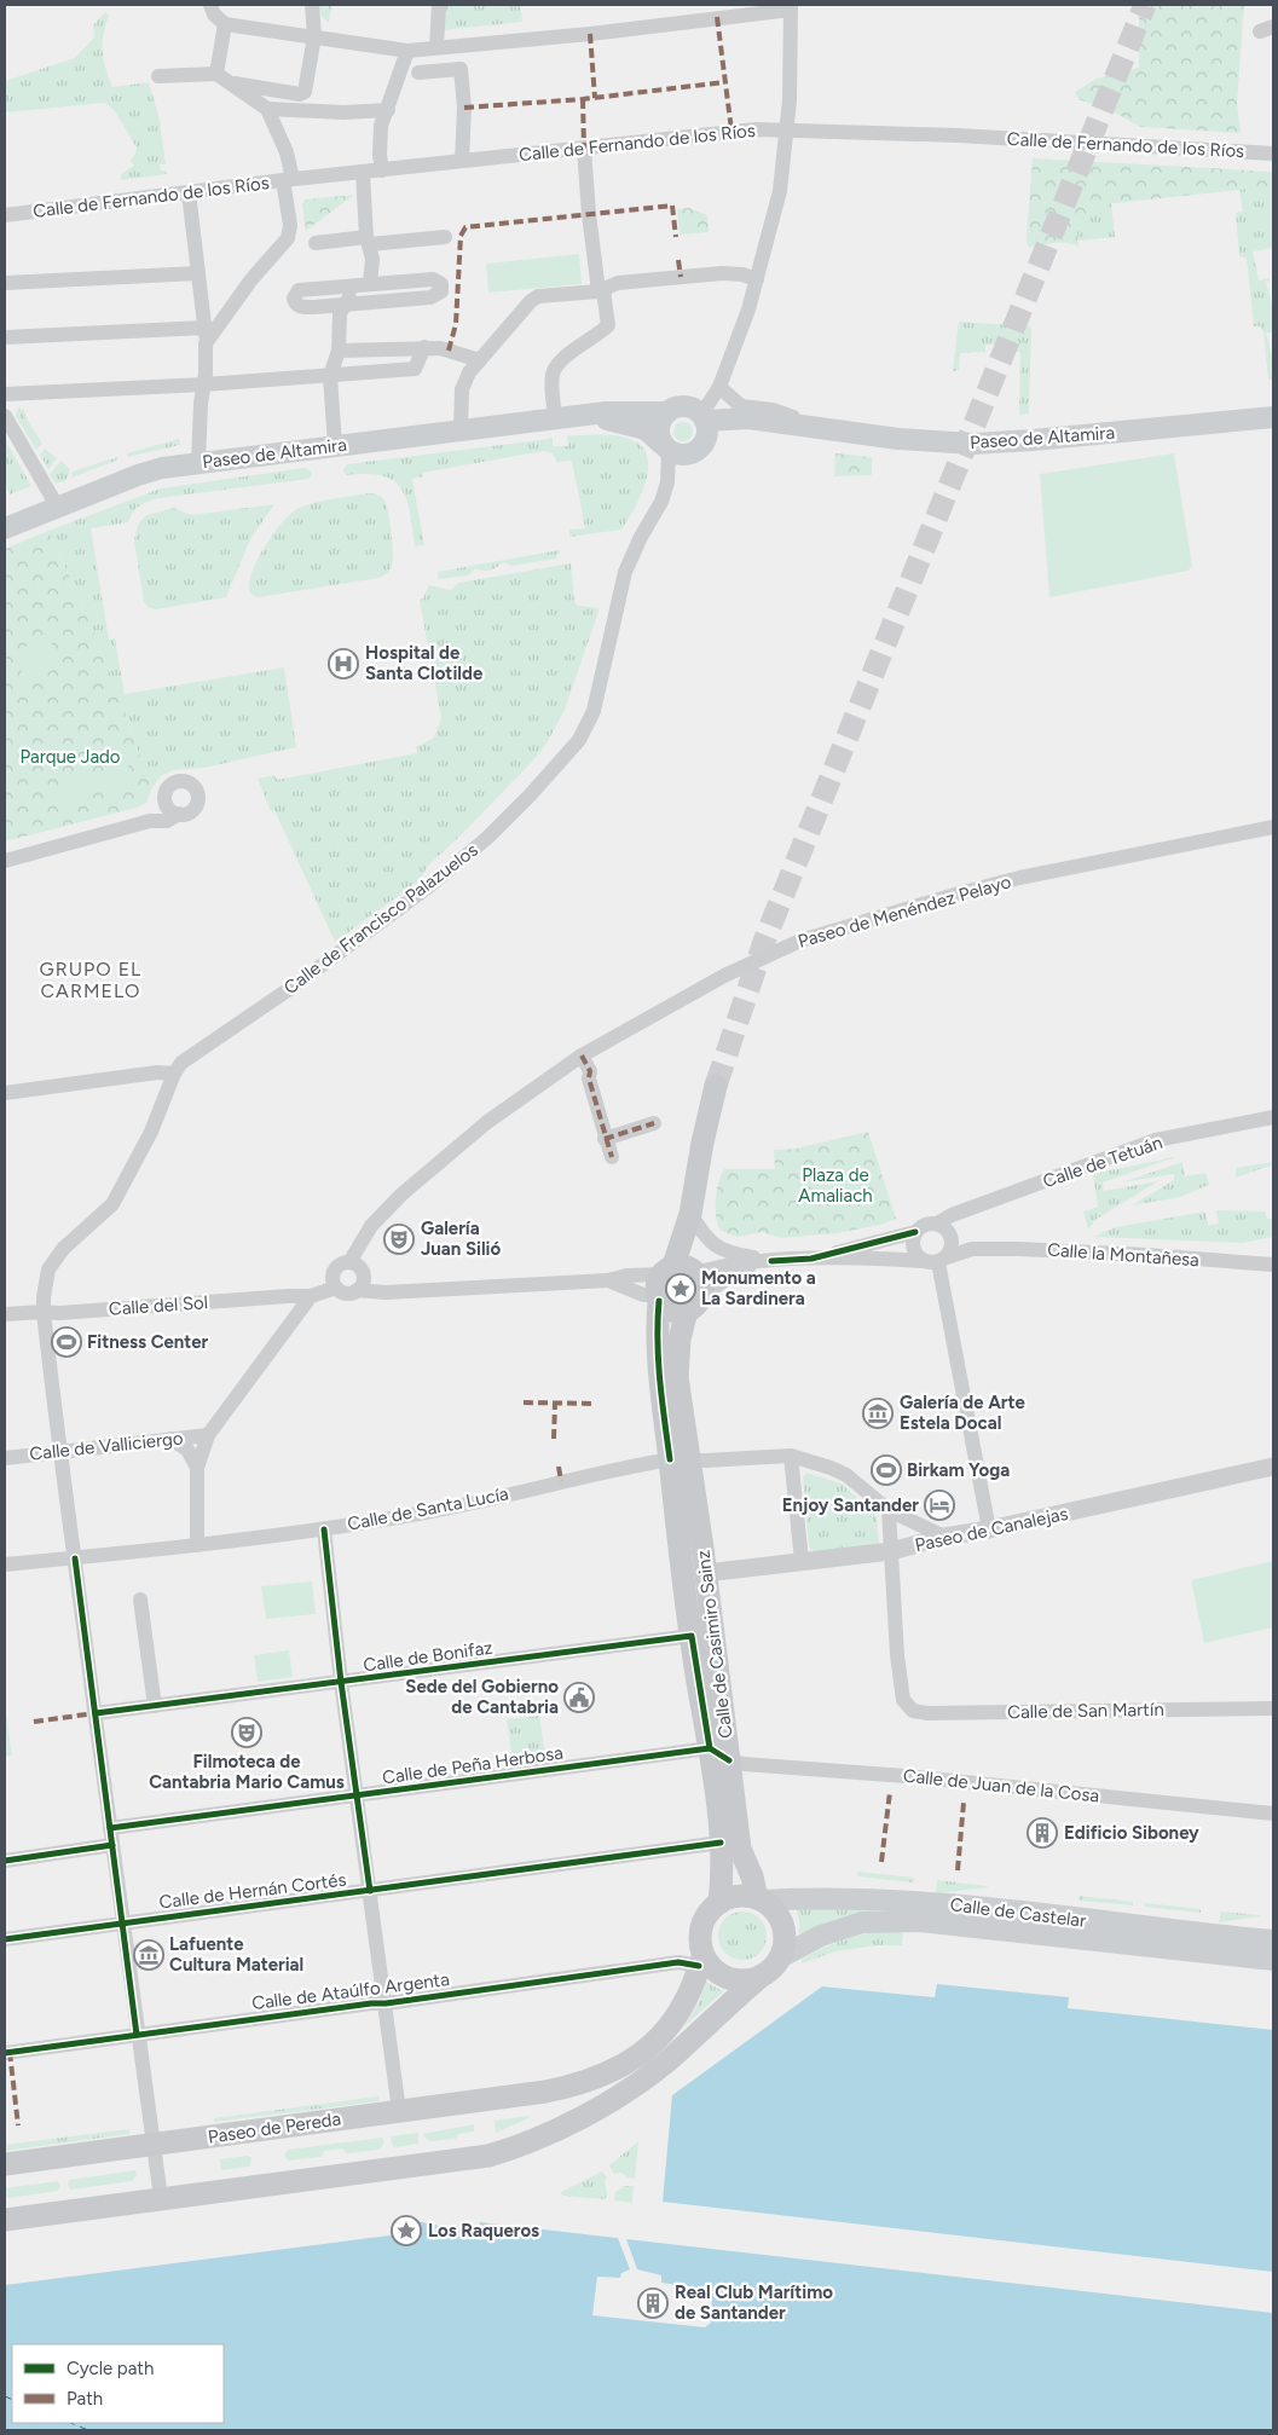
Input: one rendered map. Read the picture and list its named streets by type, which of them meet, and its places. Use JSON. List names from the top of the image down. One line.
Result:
{"streets":{"main road":["Paseo de Altamira","Calle de Casimiro Sainz","Calle de Castelar","Paseo de Pereda"],"street":["Calle de Fernando de los Ríos","Paseo de Menéndez Pelayo","Calle de Francisco Palazuelos","Calle de Tetuán","Calle la Montañesa","Calle del Sol","Calle de Valliciergo","Calle de Santa Lucía","Paseo de Canalejas","Calle de Bonifaz","Calle de San Martín","Calle de Peña Herbosa","Calle de Juan de la Cosa","Calle de Hernán Cortés","Calle de Ataúlfo Argenta"]},"crossings":[["Paseo de Altamira","Calle de Francisco Palazuelos"],["Calle de Francisco Palazuelos","Calle del Sol"],["Calle de Francisco Palazuelos","Calle de Valliciergo"],["Calle de Francisco Palazuelos","Calle de Santa Lucía"],["Calle de Francisco Palazuelos","Calle de Bonifaz"],["Calle de Francisco Palazuelos","Calle de Peña Herbosa"],["Calle de Francisco Palazuelos","Calle de Hernán Cortés"],["Calle de Francisco Palazuelos","Calle de Ataúlfo Argenta"],["Calle de Francisco Palazuelos","Paseo de Pereda"],["Calle de Tetuán","Calle la Montañesa"],["Calle de Santa Lucía","Calle de Casimiro Sainz"],["Paseo de Canalejas","Calle de Casimiro Sainz"],["Paseo de Canalejas","Calle de San Martín"],["Calle de Casimiro Sainz","Calle de Bonifaz"],["Calle de Casimiro Sainz","Calle de Peña Herbosa"],["Calle de Casimiro Sainz","Calle de Juan de la Cosa"],["Calle de Casimiro Sainz","Calle de Hernán Cortés"],["Calle de Casimiro Sainz","Calle de Castelar"],["Calle de Casimiro Sainz","Calle de Ataúlfo Argenta"],["Calle de Casimiro Sainz","Paseo de Pereda"],["Calle de Peña Herbosa","Calle de Juan de la Cosa"],["Calle de Castelar","Calle de Ataúlfo Argenta"],["Calle de Castelar","Paseo de Pereda"],["Calle de Ataúlfo Argenta","Paseo de Pereda"]],"districts":["GRUPO EL CARMELO"],"parks":["Parque Jado","Plaza de Amaliach"],"places":{"hospital":["Hospital de Santa Clotilde"],"theatre":["Galería Juan Silió","Filmoteca de Cantabria Mario Camus"],"place":["Monumento a La Sardinera","Los Raqueros"],"sports":["Fitness Center","Birkam Yoga"],"museum":["Galería de Arte Estela Docal","Lafuente Cultura Material"],"hotel":["Enjoy Santander"],"public building":["Sede del Gobierno de Cantabria"],"building":["Edificio Siboney","Real Club Marítimo de Santander"]},"legend":["Cycle path","Path"]}
